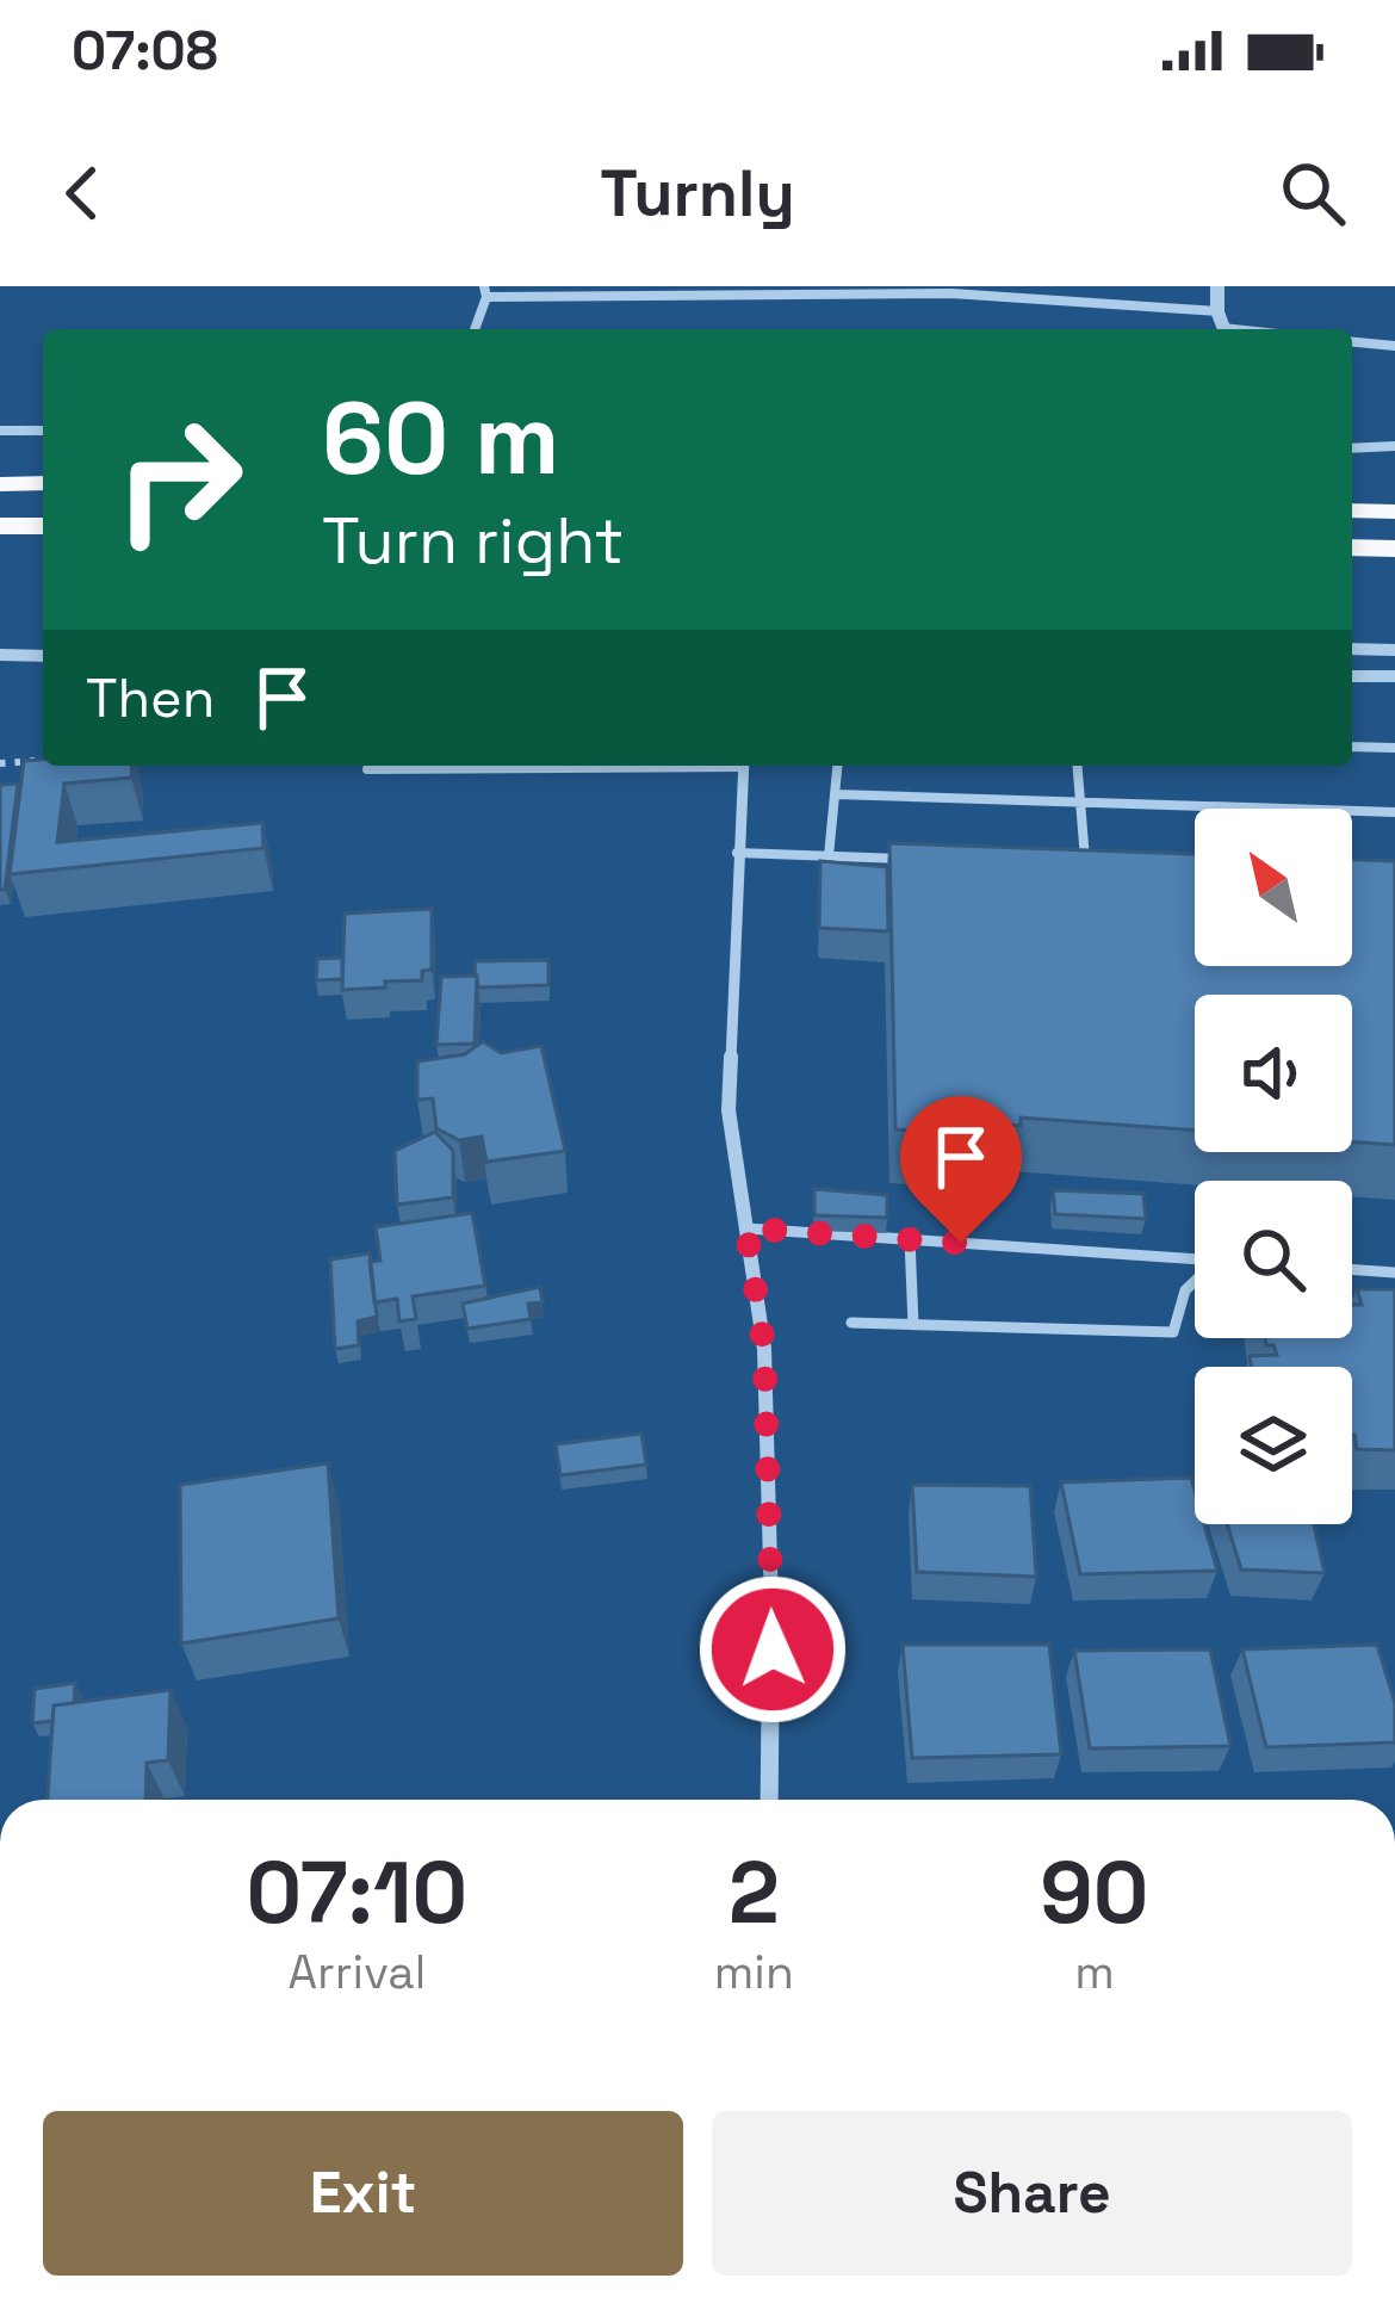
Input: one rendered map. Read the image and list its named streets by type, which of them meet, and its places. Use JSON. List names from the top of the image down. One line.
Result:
{"north":"top left","page":{"status":"07:08","header":"Turnly","turn":["60 m","Turn right"],"then":"Then","eta":["07:10","Arrival","2","min","90","m"],"buttons":["Exit","Share"]}}
